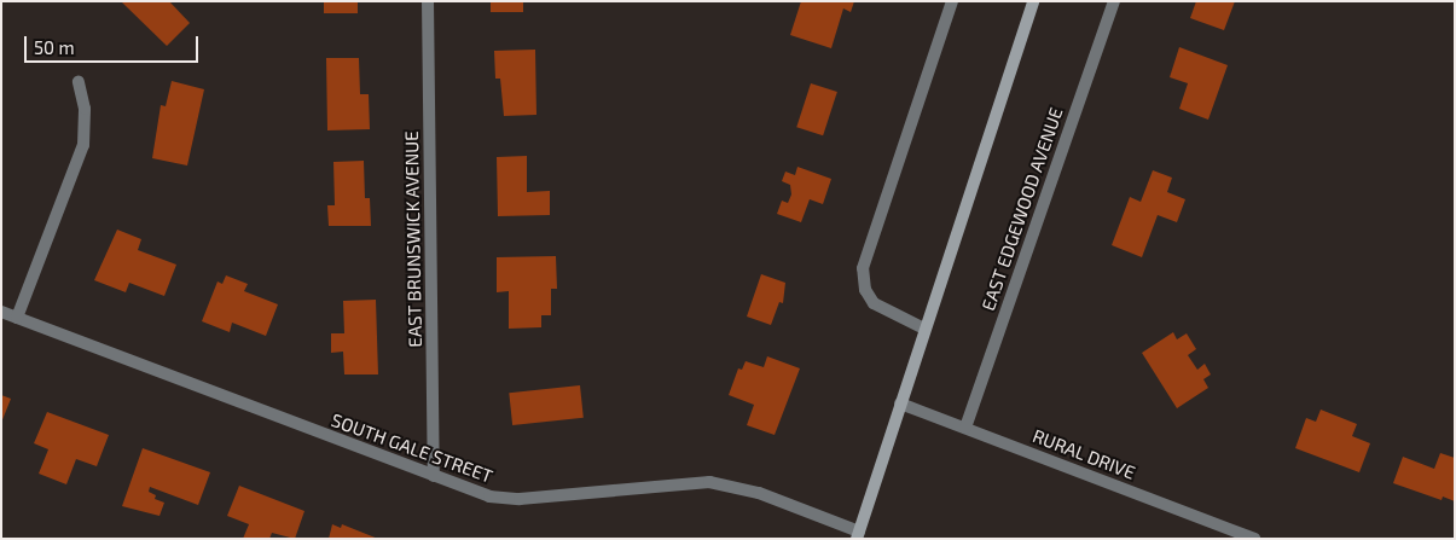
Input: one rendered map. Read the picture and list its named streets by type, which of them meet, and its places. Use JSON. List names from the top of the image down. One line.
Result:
{"streets":{"street":["EAST EDGEWOOD AVENUE","EAST BRUNSWICK AVENUE","SOUTH GALE STREET","RURAL DRIVE"]},"crossings":[["EAST EDGEWOOD AVENUE","RURAL DRIVE"],["EAST BRUNSWICK AVENUE","SOUTH GALE STREET"]],"scale_bar":"50 m"}
